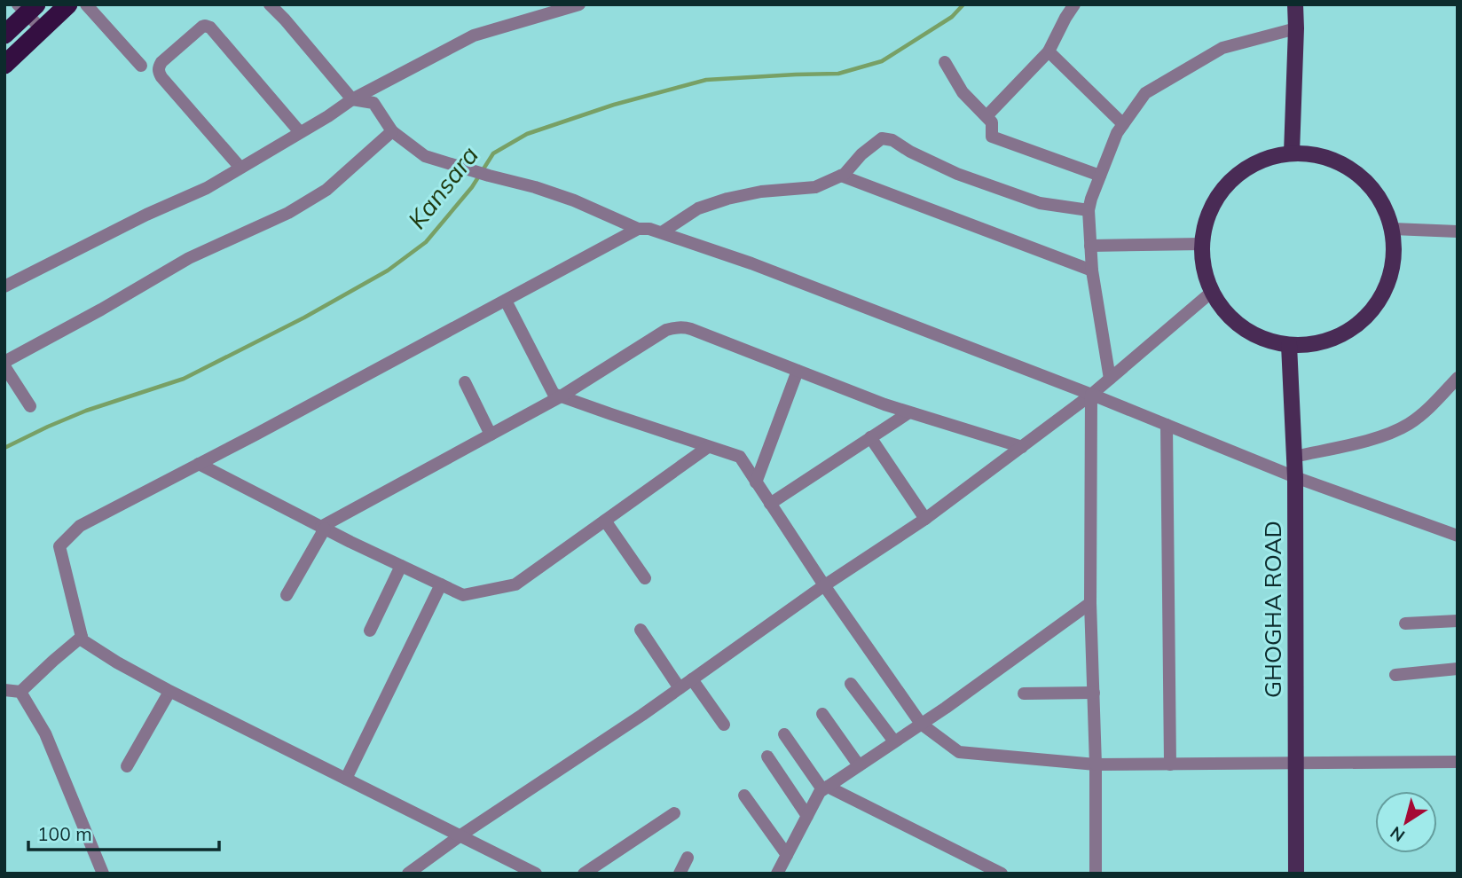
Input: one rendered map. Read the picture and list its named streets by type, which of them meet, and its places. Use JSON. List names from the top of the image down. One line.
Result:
{"streets":{"main road":["GHOGHA ROAD"]},"water":["Kansara"],"scale_bar":"100 m","north":"bottom left"}
